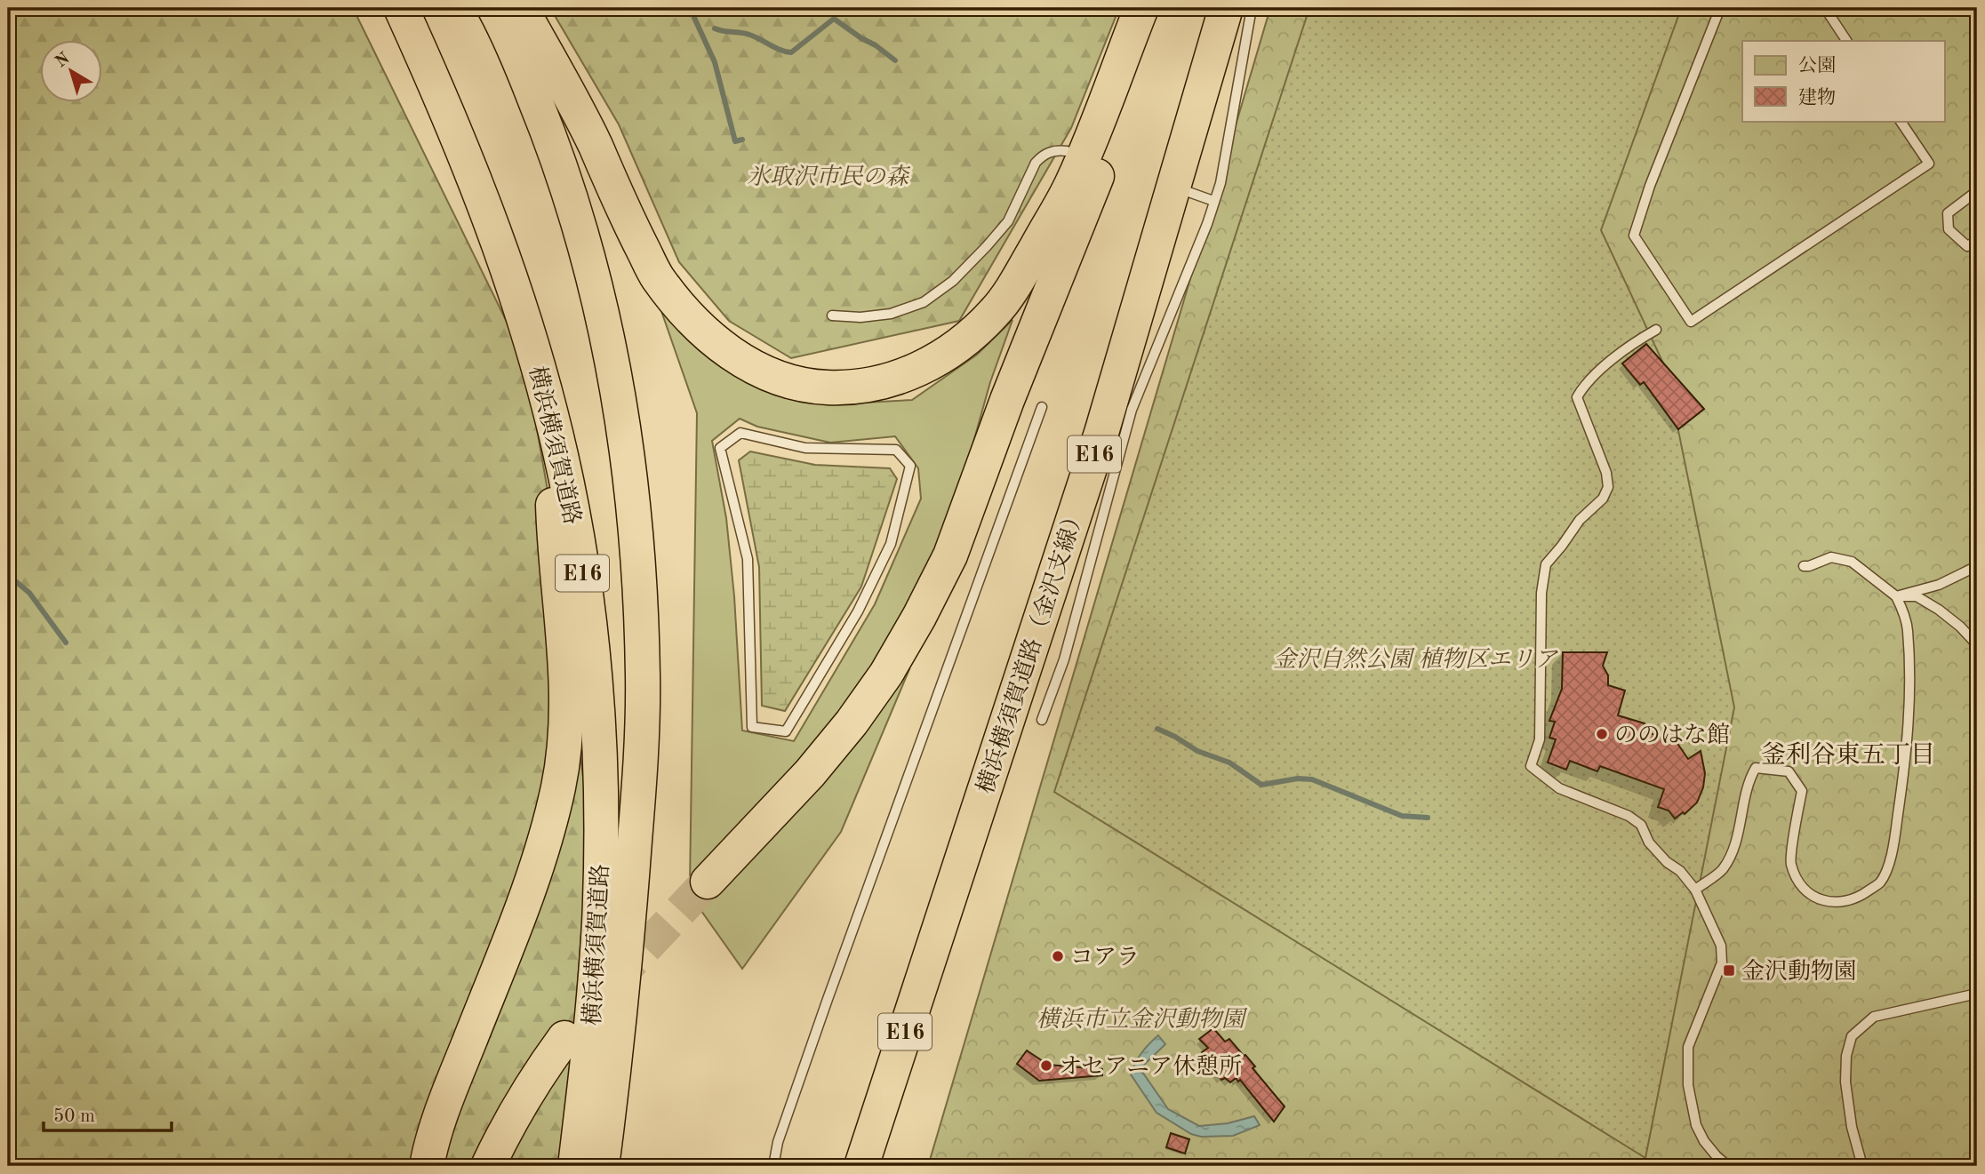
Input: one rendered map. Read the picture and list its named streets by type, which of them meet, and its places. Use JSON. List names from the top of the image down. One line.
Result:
{"streets":{"highway":["横浜横須賀道路","E16","横浜横須賀道路（金沢支線）"]},"crossings":[["横浜横須賀道路","E16"],["E16","横浜横須賀道路（金沢支線）"]],"districts":["釜利谷東五丁目"],"parks":["氷取沢市民の森","金沢自然公園 植物区エリア","横浜市立金沢動物園"],"places":{"other":["ののはな館","コアラ","オセアニア休憩所"],"transit":["金沢動物園"]},"legend":["公園","建物"],"scale_bar":"50 m","north":"top left"}
